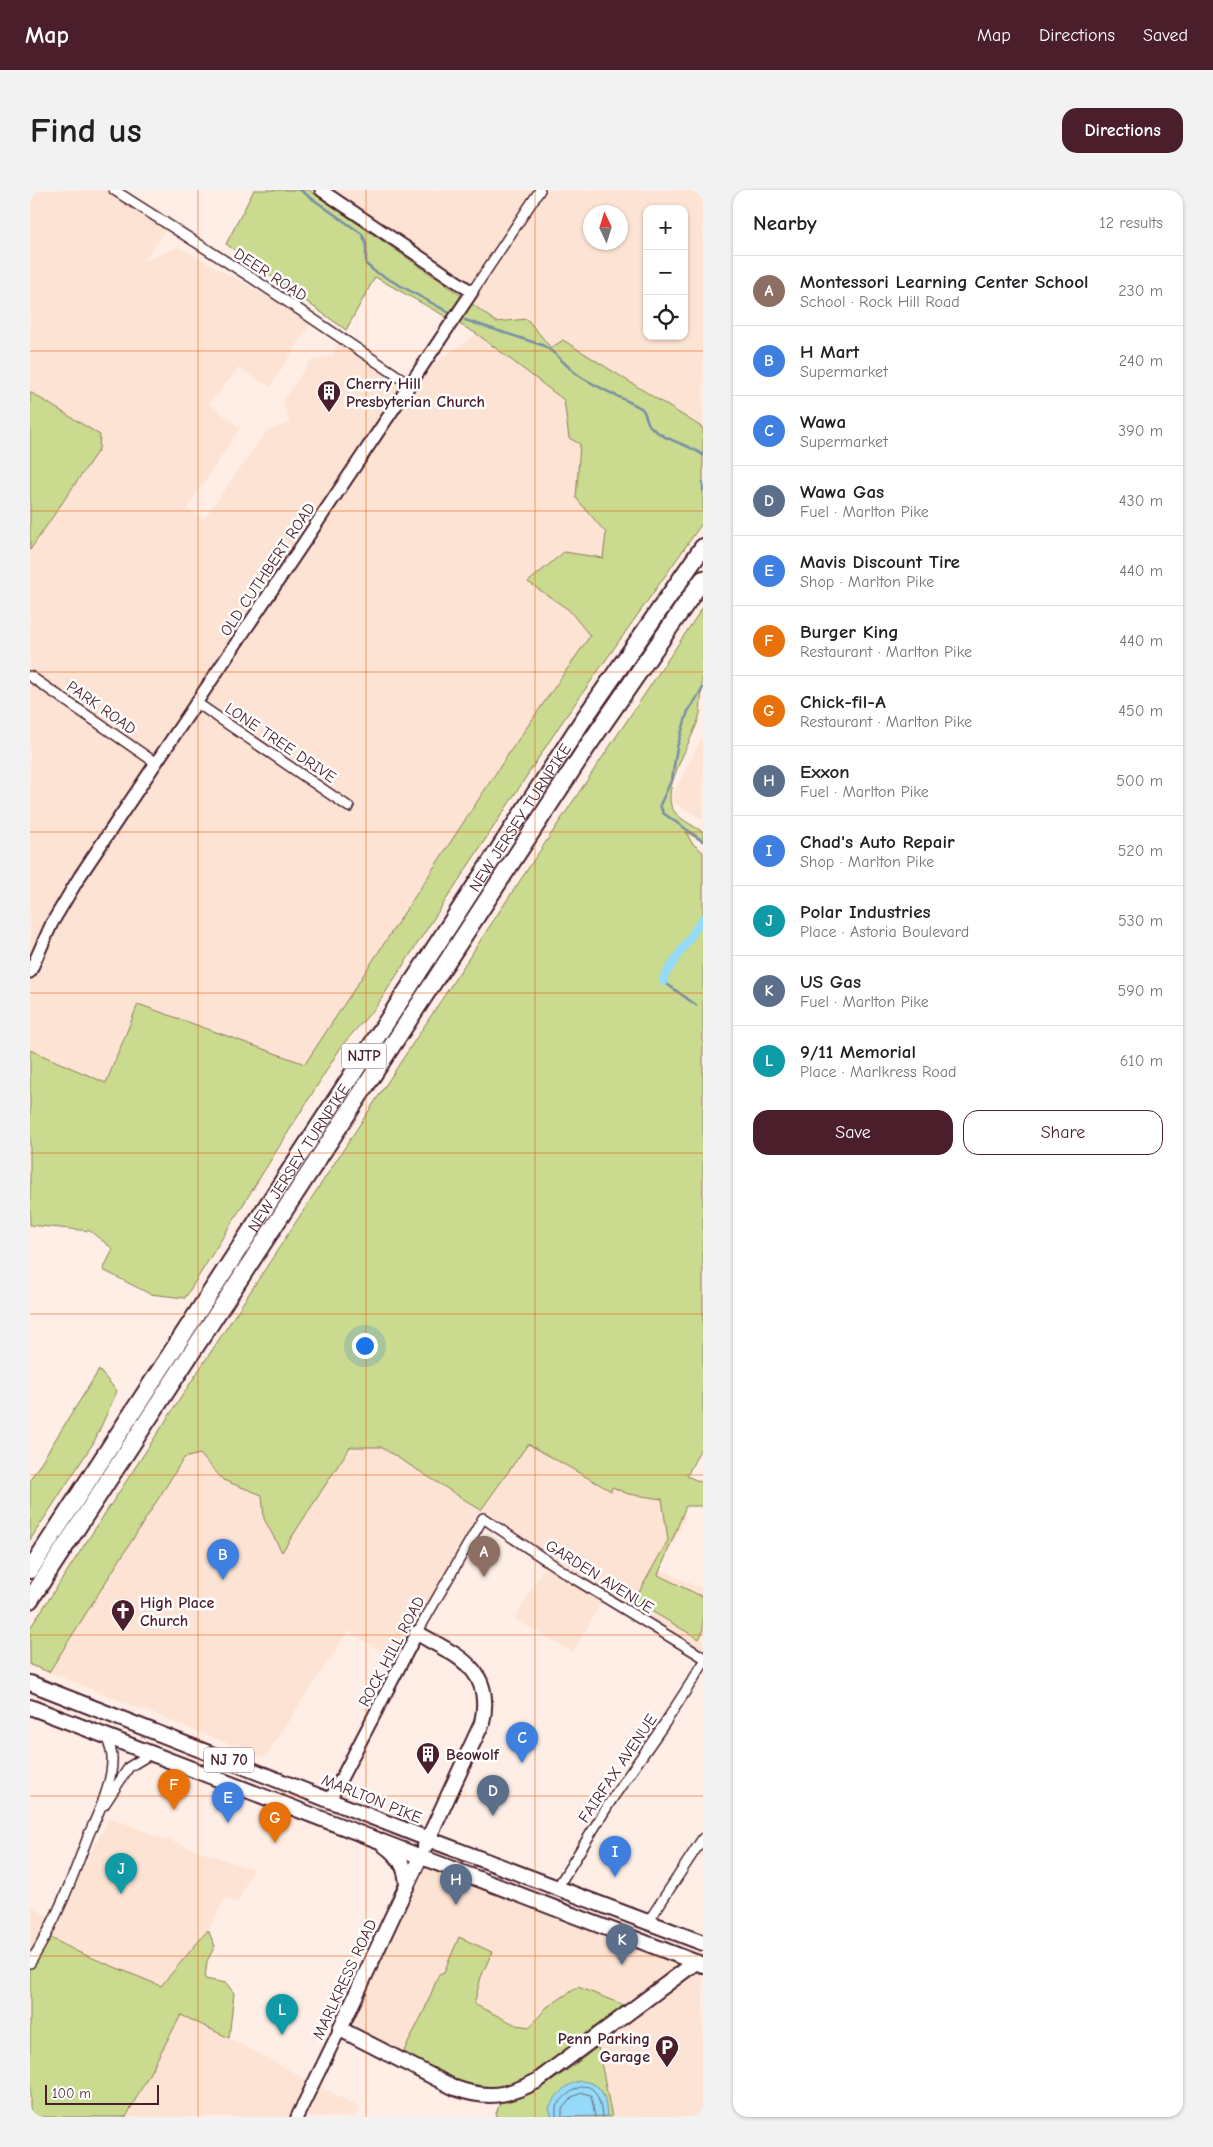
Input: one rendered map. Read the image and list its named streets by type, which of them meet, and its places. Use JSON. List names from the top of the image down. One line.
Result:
{"streets":{"highway":["NEW JERSEY TURNPIKE","NJTP"],"main road":["NJ 70","MARLTON PIKE","MARLKRESS ROAD"],"street":["DEER ROAD","OLD CUTHBERT ROAD","PARK ROAD","LONE TREE DRIVE","GARDEN AVENUE","ROCK HILL ROAD","FAIRFAX AVENUE"]},"crossings":[["DEER ROAD","OLD CUTHBERT ROAD"],["OLD CUTHBERT ROAD","PARK ROAD"],["OLD CUTHBERT ROAD","LONE TREE DRIVE"],["GARDEN AVENUE","ROCK HILL ROAD"],["ROCK HILL ROAD","MARLTON PIKE"],["ROCK HILL ROAD","MARLKRESS ROAD"],["NJ 70","MARLKRESS ROAD"],["FAIRFAX AVENUE","MARLTON PIKE"],["MARLTON PIKE","MARLKRESS ROAD"]],"places":{"building":["Cherry Hill Presbyterian Church","Beowolf"],"church":["High Place Church"],"parking":["Penn Parking Garage"]},"scale_bar":"100 m","north":"top","page":{"header":"Map","nav":["Map","Directions","Saved"],"buttons":["Directions",["Save","Share"]],"title":"Find us","heading":["Nearby","12 results"],"map_buttons":["+","−"],"list":[{"mark":"A","name":"Montessori Learning Center School","note":"School · Rock Hill Road","value":"230 m"},{"mark":"B","name":"H Mart","note":"Supermarket","value":"240 m"},{"mark":"C","name":"Wawa","note":"Supermarket","value":"390 m"},{"mark":"D","name":"Wawa Gas","note":"Fuel · Marlton Pike","value":"430 m"},{"mark":"E","name":"Mavis Discount Tire","note":"Shop · Marlton Pike","value":"440 m"},{"mark":"F","name":"Burger King","note":"Restaurant · Marlton Pike","value":"440 m"},{"mark":"G","name":"Chick-fil-A","note":"Restaurant · Marlton Pike","value":"450 m"},{"mark":"H","name":"Exxon","note":"Fuel · Marlton Pike","value":"500 m"},{"mark":"I","name":"Chad's Auto Repair","note":"Shop · Marlton Pike","value":"520 m"},{"mark":"J","name":"Polar Industries","note":"Place · Astoria Boulevard","value":"530 m"},{"mark":"K","name":"US Gas","note":"Fuel · Marlton Pike","value":"590 m"},{"mark":"L","name":"9/11 Memorial","note":"Place · Marlkress Road","value":"610 m"}],"pins":["A","B","C","F","D","E","G","I","J","H","K","L"],"scale":"100 m"}}
